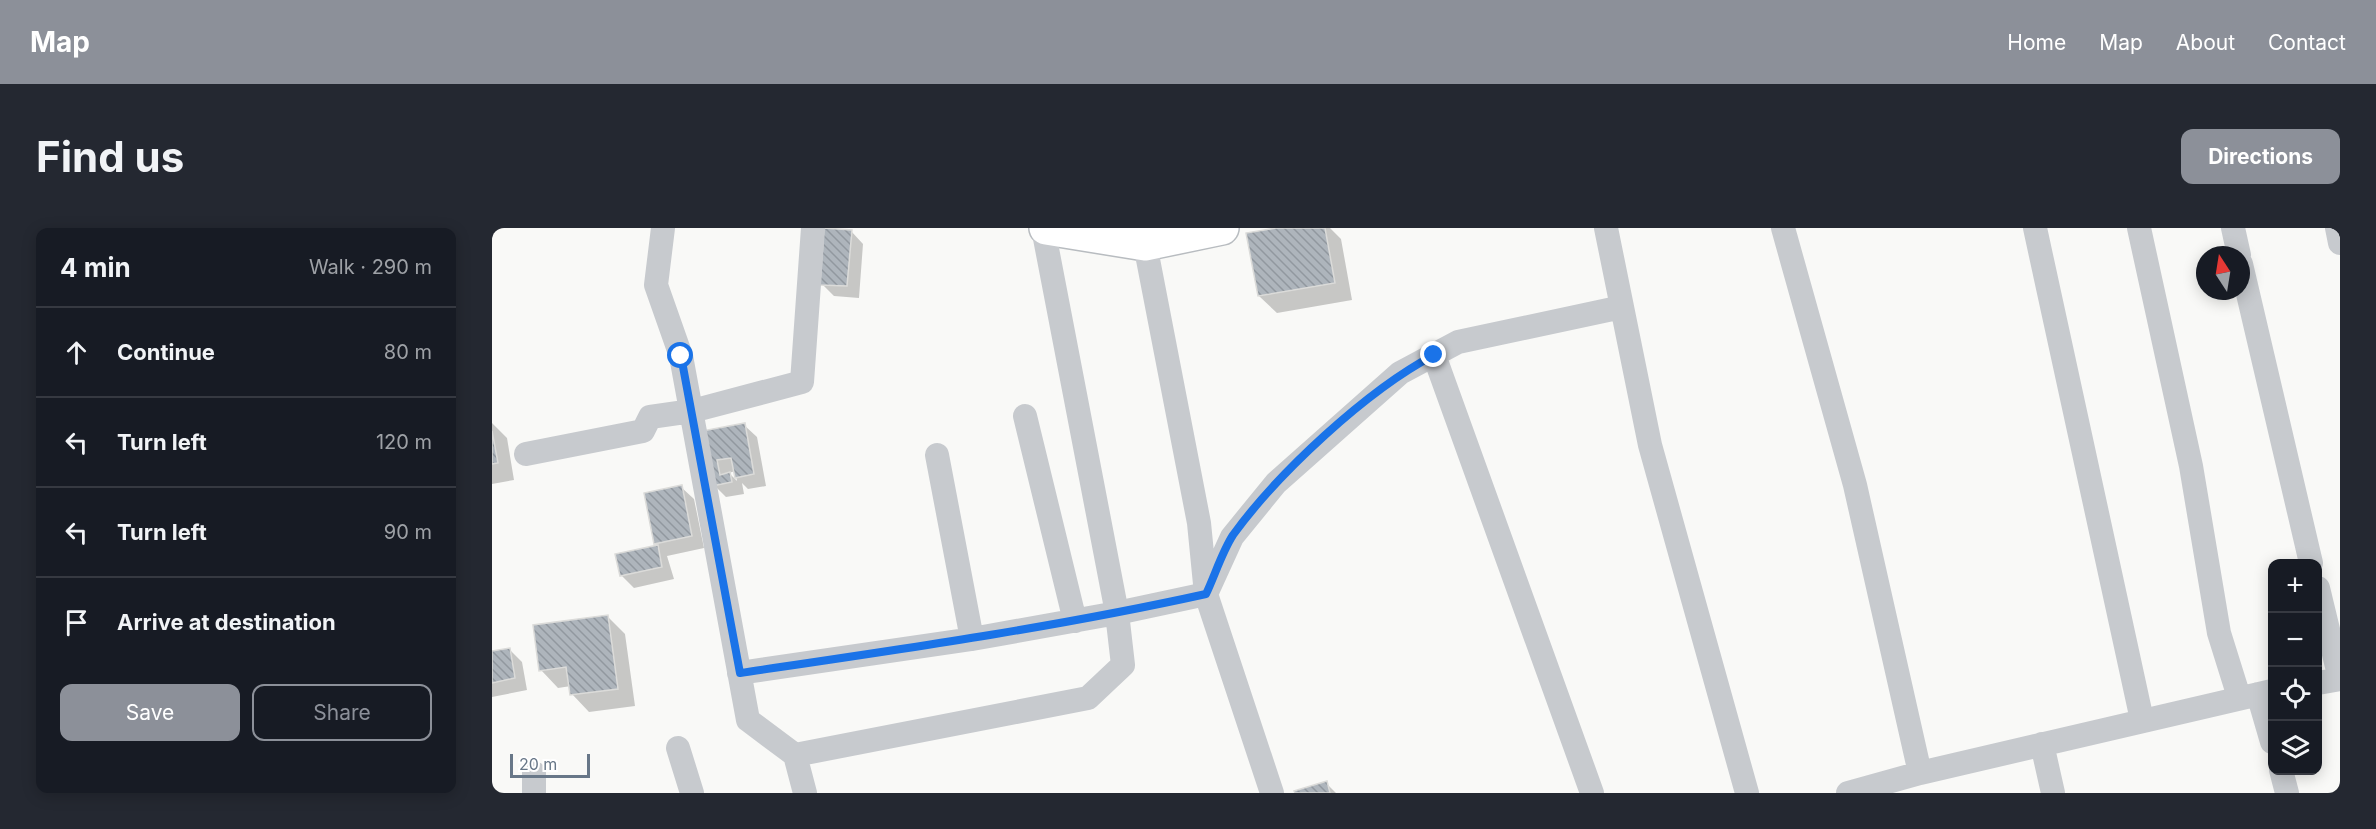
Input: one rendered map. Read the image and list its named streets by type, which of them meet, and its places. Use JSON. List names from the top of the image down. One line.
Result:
{"scale_bar":"20 m","north":"top","page":{"header":"Map","nav":["Home","Map","About","Contact"],"buttons":["Directions",["Save","Share"]],"title":"Find us","heading":["4 min","Walk · 290 m"],"list":[["Continue","80 m"],["Turn left","120 m"],["Turn left","90 m"],"Arrive at destination"],"map_buttons":["+","−"],"scale":"20 m"}}
